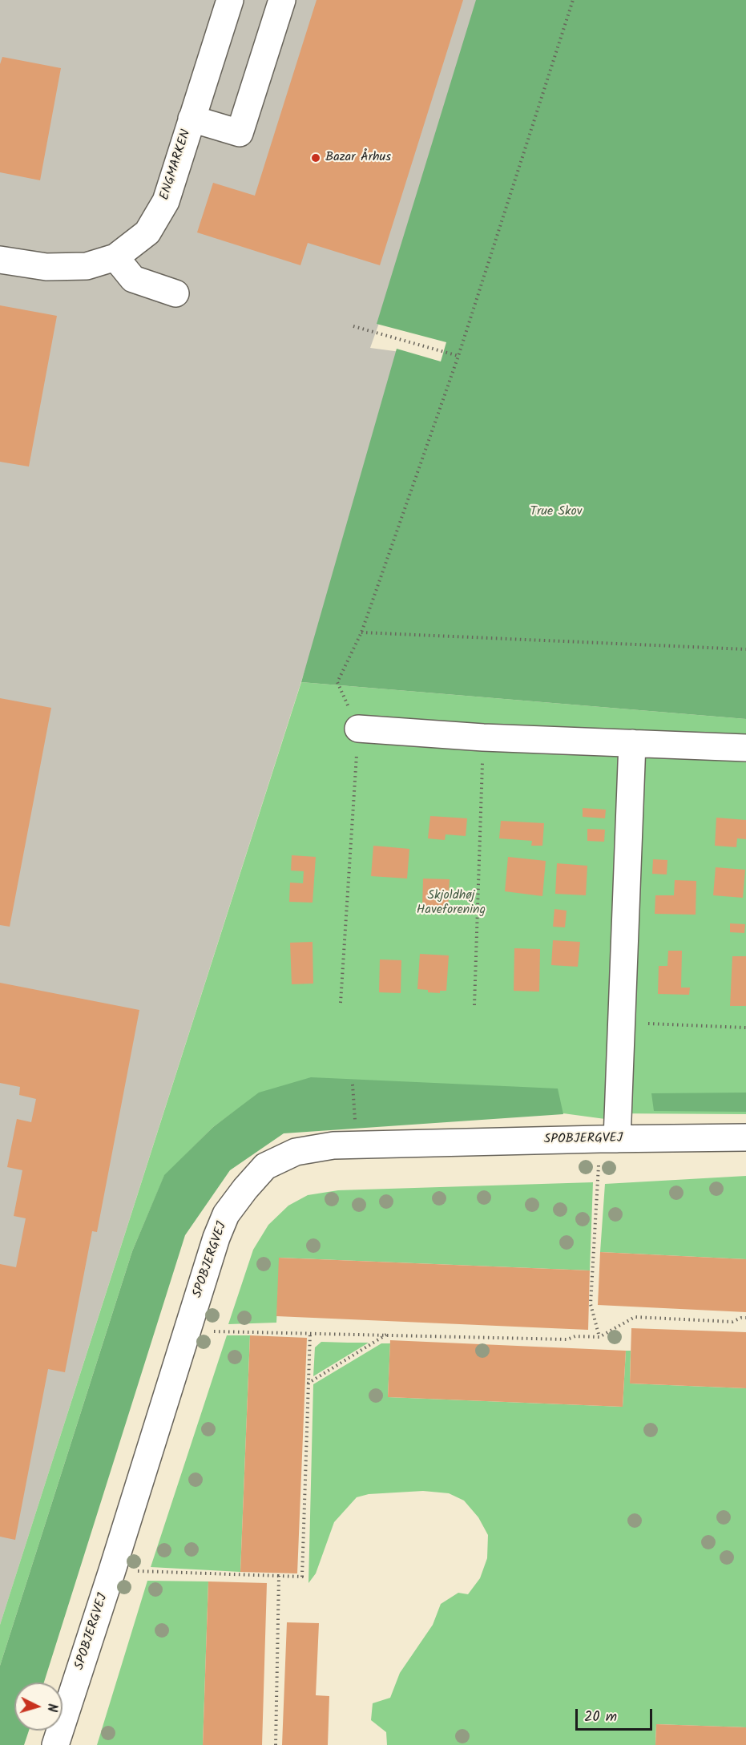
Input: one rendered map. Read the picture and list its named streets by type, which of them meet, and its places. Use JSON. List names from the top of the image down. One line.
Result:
{"streets":{"street":["ENGMARKEN","SPOBJERGVEJ"]},"parks":["True Skov","Skjoldhøj Haveforening"],"places":["Bazar Århus"],"scale_bar":"20 m","north":"right"}
